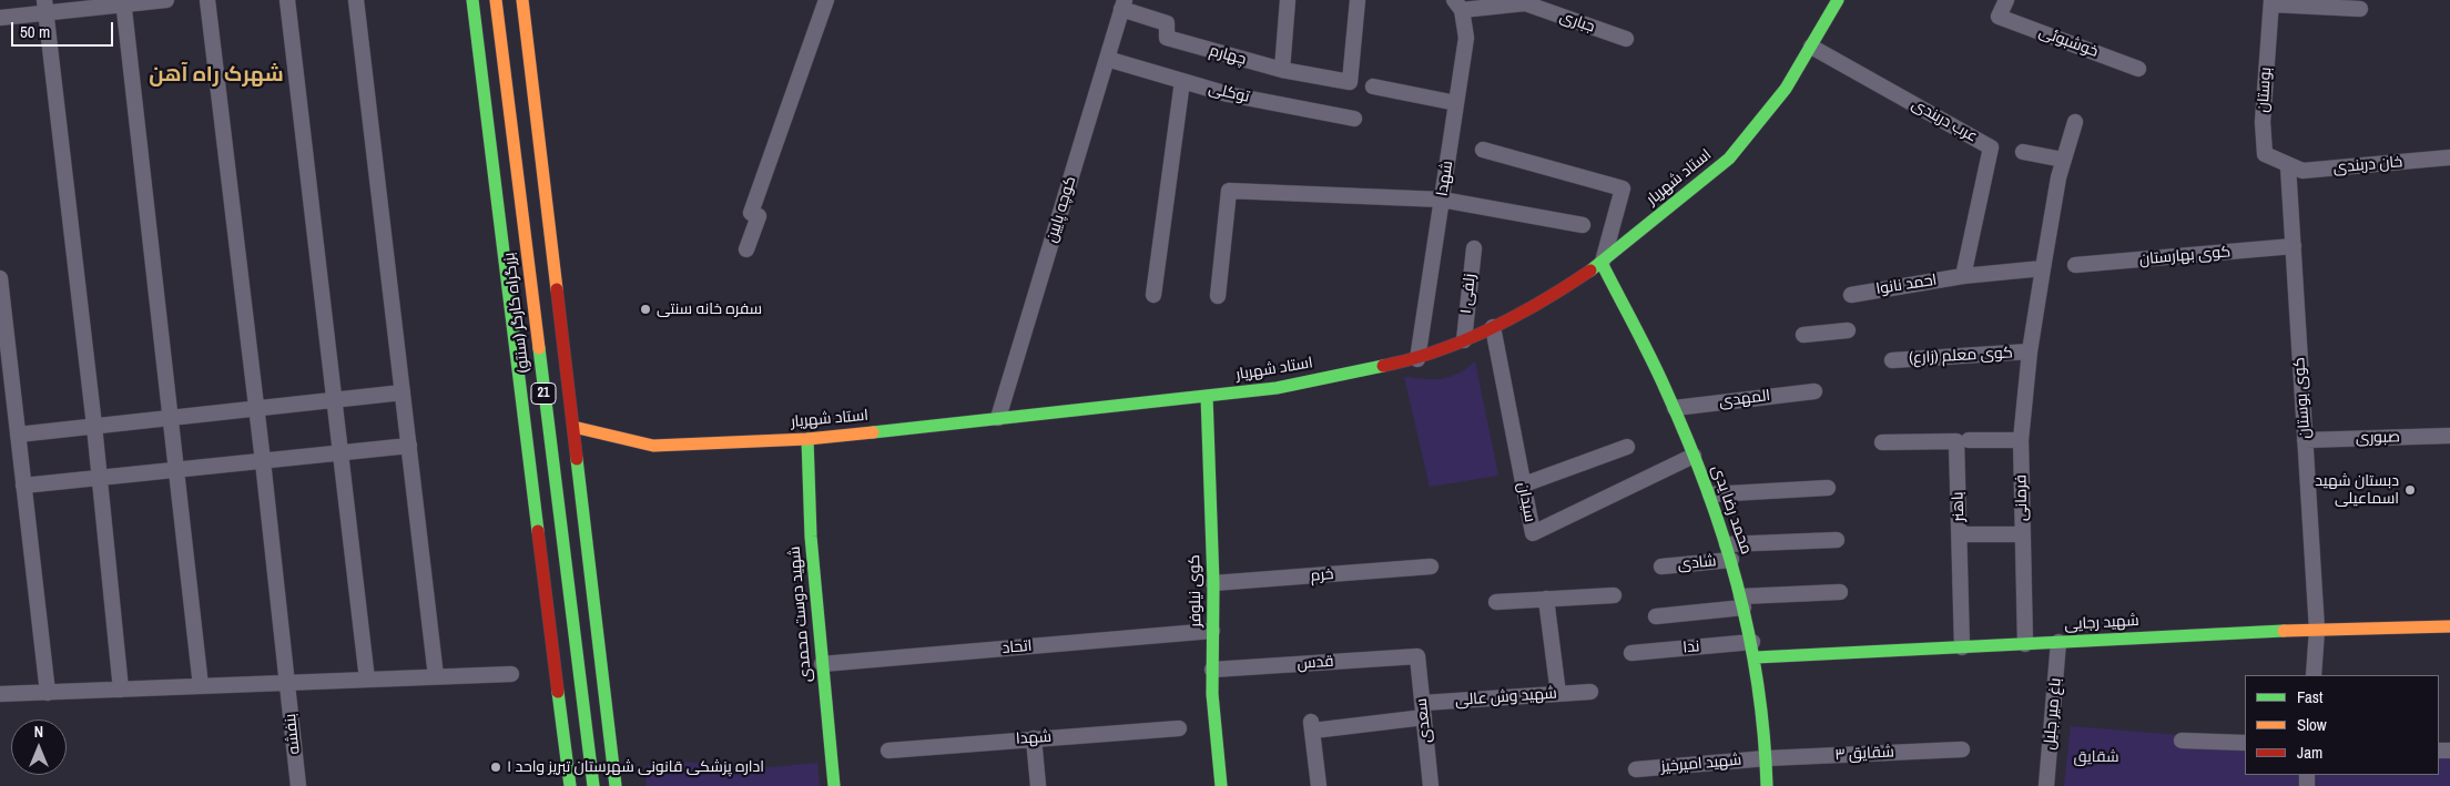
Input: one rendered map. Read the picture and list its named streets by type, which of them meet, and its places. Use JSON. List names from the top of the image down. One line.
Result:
{"streets":{"main road":["استاد شهریار","بزرگراه کارگر (سنتو)","21","محمد رضا یدی","کوی نیلوفر","شهید دوست محمدی","شهید رجایی"],"street":["جباری","خوشبوئی","چهارم","بوستان","توکلی","عرب دربندی","خان دربندی","شهدا","کوچه پایین","کوی بهارستان","احمد نانوا","زلفی ۱","کوی معلم (زارع)","کوی بوستان","المهدی","صبوری","فرمانی","سیدان","باهنر","شادی","خرم","اتحاد","ندا","قدس","شهید وش عالی","باغ میر جلیل","سعدی","بنفشه","شقایق ۳","شهید امیرخیز"]},"crossings":[["جباری","شهدا"],["چهارم","کوچه پایین"],["بوستان","خان دربندی"],["بوستان","کوی بوستان"],["توکلی","کوچه پایین"],["عرب دربندی","استاد شهریار"],["عرب دربندی","احمد نانوا"],["خان دربندی","کوی بوستان"],["استاد شهریار","شهدا"],["استاد شهریار","کوچه پایین"],["استاد شهریار","زلفی ۱"],["استاد شهریار","سیدان"],["استاد شهریار","محمد رضا یدی"],["استاد شهریار","کوی نیلوفر"],["استاد شهریار","شهید دوست محمدی"],["کوی بهارستان","کوی بوستان"],["احمد نانوا","فرمانی"],["کوی معلم (زارع)","فرمانی"],["کوی بوستان","صبوری"],["کوی بوستان","شهید رجایی"],["المهدی","محمد رضا یدی"],["فرمانی","شهید رجایی"],["سیدان","محمد رضا یدی"],["باهنر","شهید رجایی"],["محمد رضا یدی","شادی"],["محمد رضا یدی","شهید رجایی"],["محمد رضا یدی","ندا"],["محمد رضا یدی","شقایق ۳"],["محمد رضا یدی","شهید امیرخیز"],["خرم","کوی نیلوفر"],["کوی نیلوفر","اتحاد"],["کوی نیلوفر","قدس"],["شهید دوست محمدی","اتحاد"],["شهید رجایی","باغ میر جلیل"],["قدس","سعدی"],["شهید وش عالی","سعدی"],["شقایق ۳","شهید امیرخیز"]],"districts":["شهرک راه آهن"],"parks":["شقایق"],"places":["سفره خانه سنتی","دبستان شهید اسماعیلی","اداره پزشکی قانونی شهرستان تبریز واحد ۱"],"legend":["Fast","Slow","Jam"],"scale_bar":"50 m","north":"top"}
